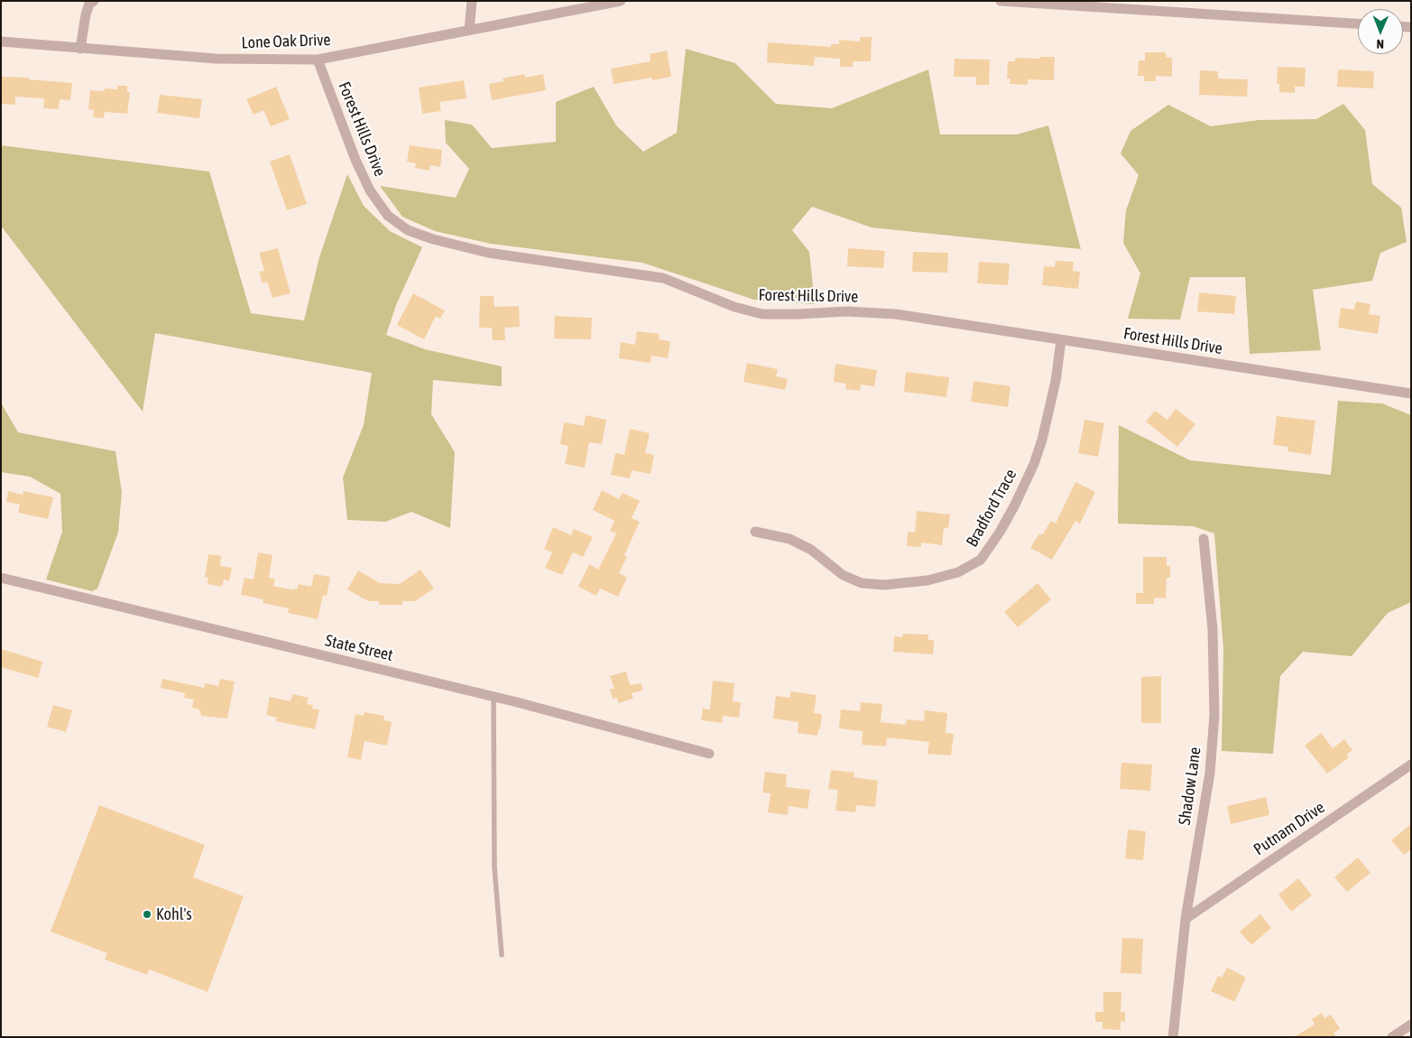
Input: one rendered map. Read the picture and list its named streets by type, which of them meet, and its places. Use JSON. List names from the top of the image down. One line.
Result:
{"streets":{"street":["Lone Oak Drive","Forest Hills Drive","Bradford Trace","State Street","Shadow Lane","Putnam Drive"]},"crossings":[["Lone Oak Drive","Forest Hills Drive"],["Forest Hills Drive","Bradford Trace"],["Shadow Lane","Putnam Drive"]],"places":["Kohl's"],"north":"bottom"}
